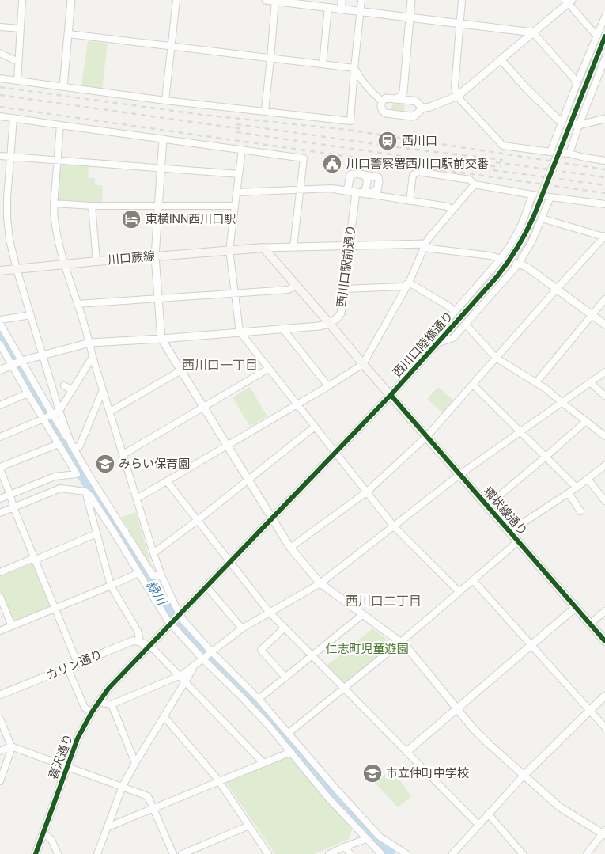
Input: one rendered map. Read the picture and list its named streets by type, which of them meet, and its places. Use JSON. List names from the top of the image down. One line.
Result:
{"streets":{"main road":["川口蕨線","環状線通り"],"street":["西川口駅前通り","西川口陸橋通り","カリン通り","喜沢通り"]},"crossings":[["川口蕨線","環状線通り"],["西川口駅前通り","環状線通り"],["西川口陸橋通り","環状線通り"],["西川口陸橋通り","喜沢通り"]],"districts":["西川口一丁目","西川口二丁目"],"water":["緑川"],"parks":["仁志町児童遊園"],"places":{"station":["西川口"],"public building":["川口警察署西川口駅前交番"],"hotel":["東横INN西川口駅"],"school or university":["みらい保育園","市立仲町中学校"]}}
